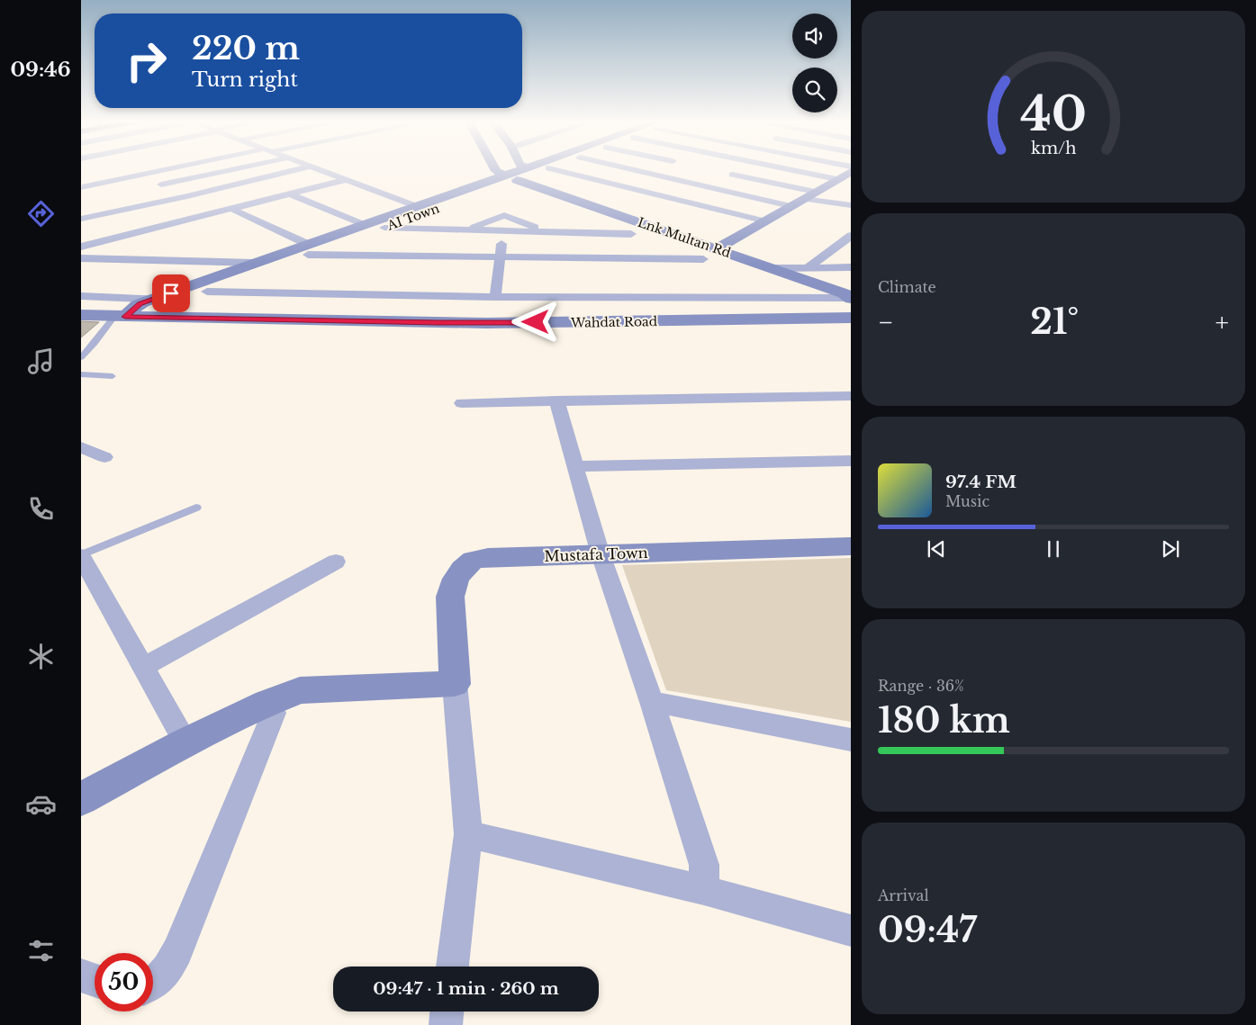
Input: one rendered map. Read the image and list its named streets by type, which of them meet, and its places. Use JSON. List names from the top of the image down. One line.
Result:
{"streets":{"street":["AI Town","Lnk Multan Rd","Wahdat Road","Mustafa Town"]},"crossings":[["AI Town","Lnk Multan Rd"],["AI Town","Wahdat Road"],["Lnk Multan Rd","Wahdat Road"]],"page":{"tabs":"09:46","turn":["220 m","Turn right"],"tile":["Climate",["Range · 36%","180 km"],["Arrival","09:47"]],"heat":["−","21°","+"],"song":["97.4 FM","Music"],"limit":"50","trip":"09:47 · 1 min · 260 m","gauge":["40","km/h"]}}
